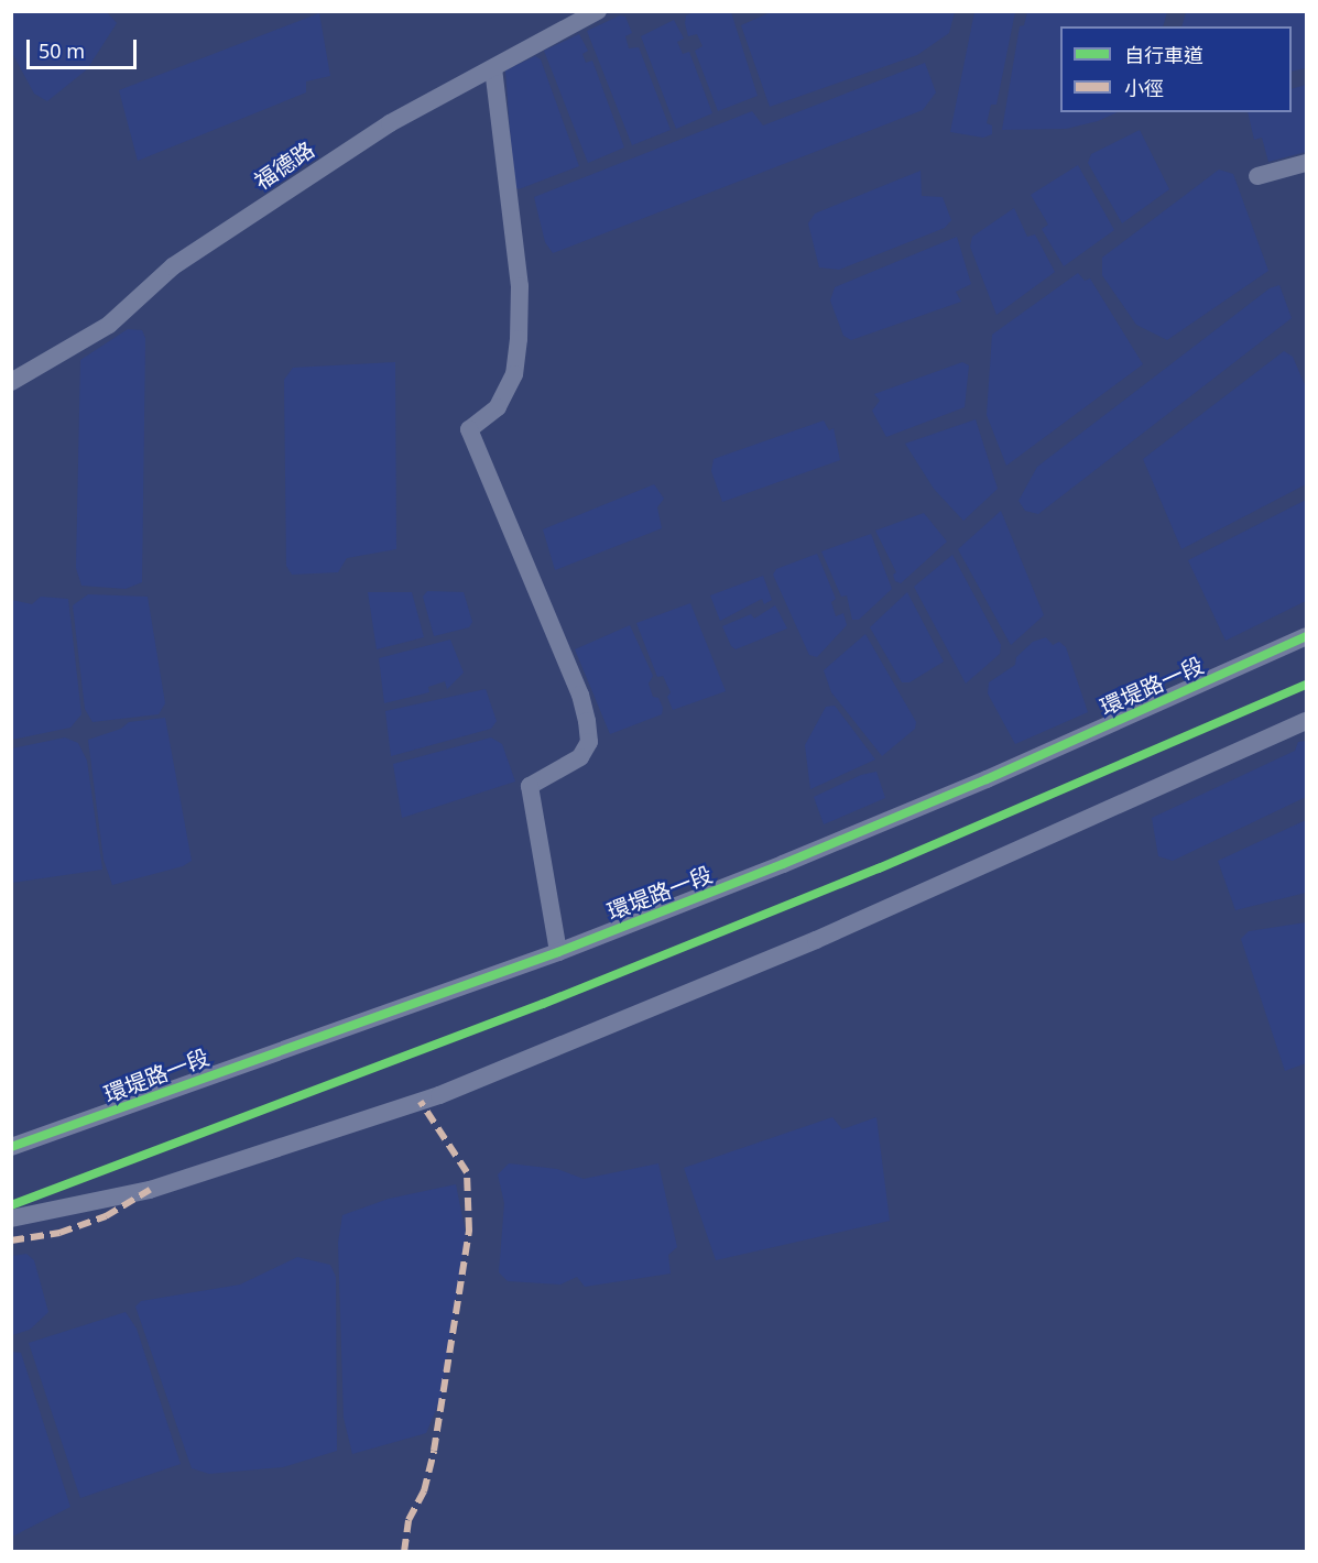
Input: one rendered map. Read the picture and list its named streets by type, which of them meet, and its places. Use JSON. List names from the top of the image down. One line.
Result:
{"streets":{"street":["福德路","環堤路一段"]},"legend":["自行車道","小徑"],"scale_bar":"50 m"}
